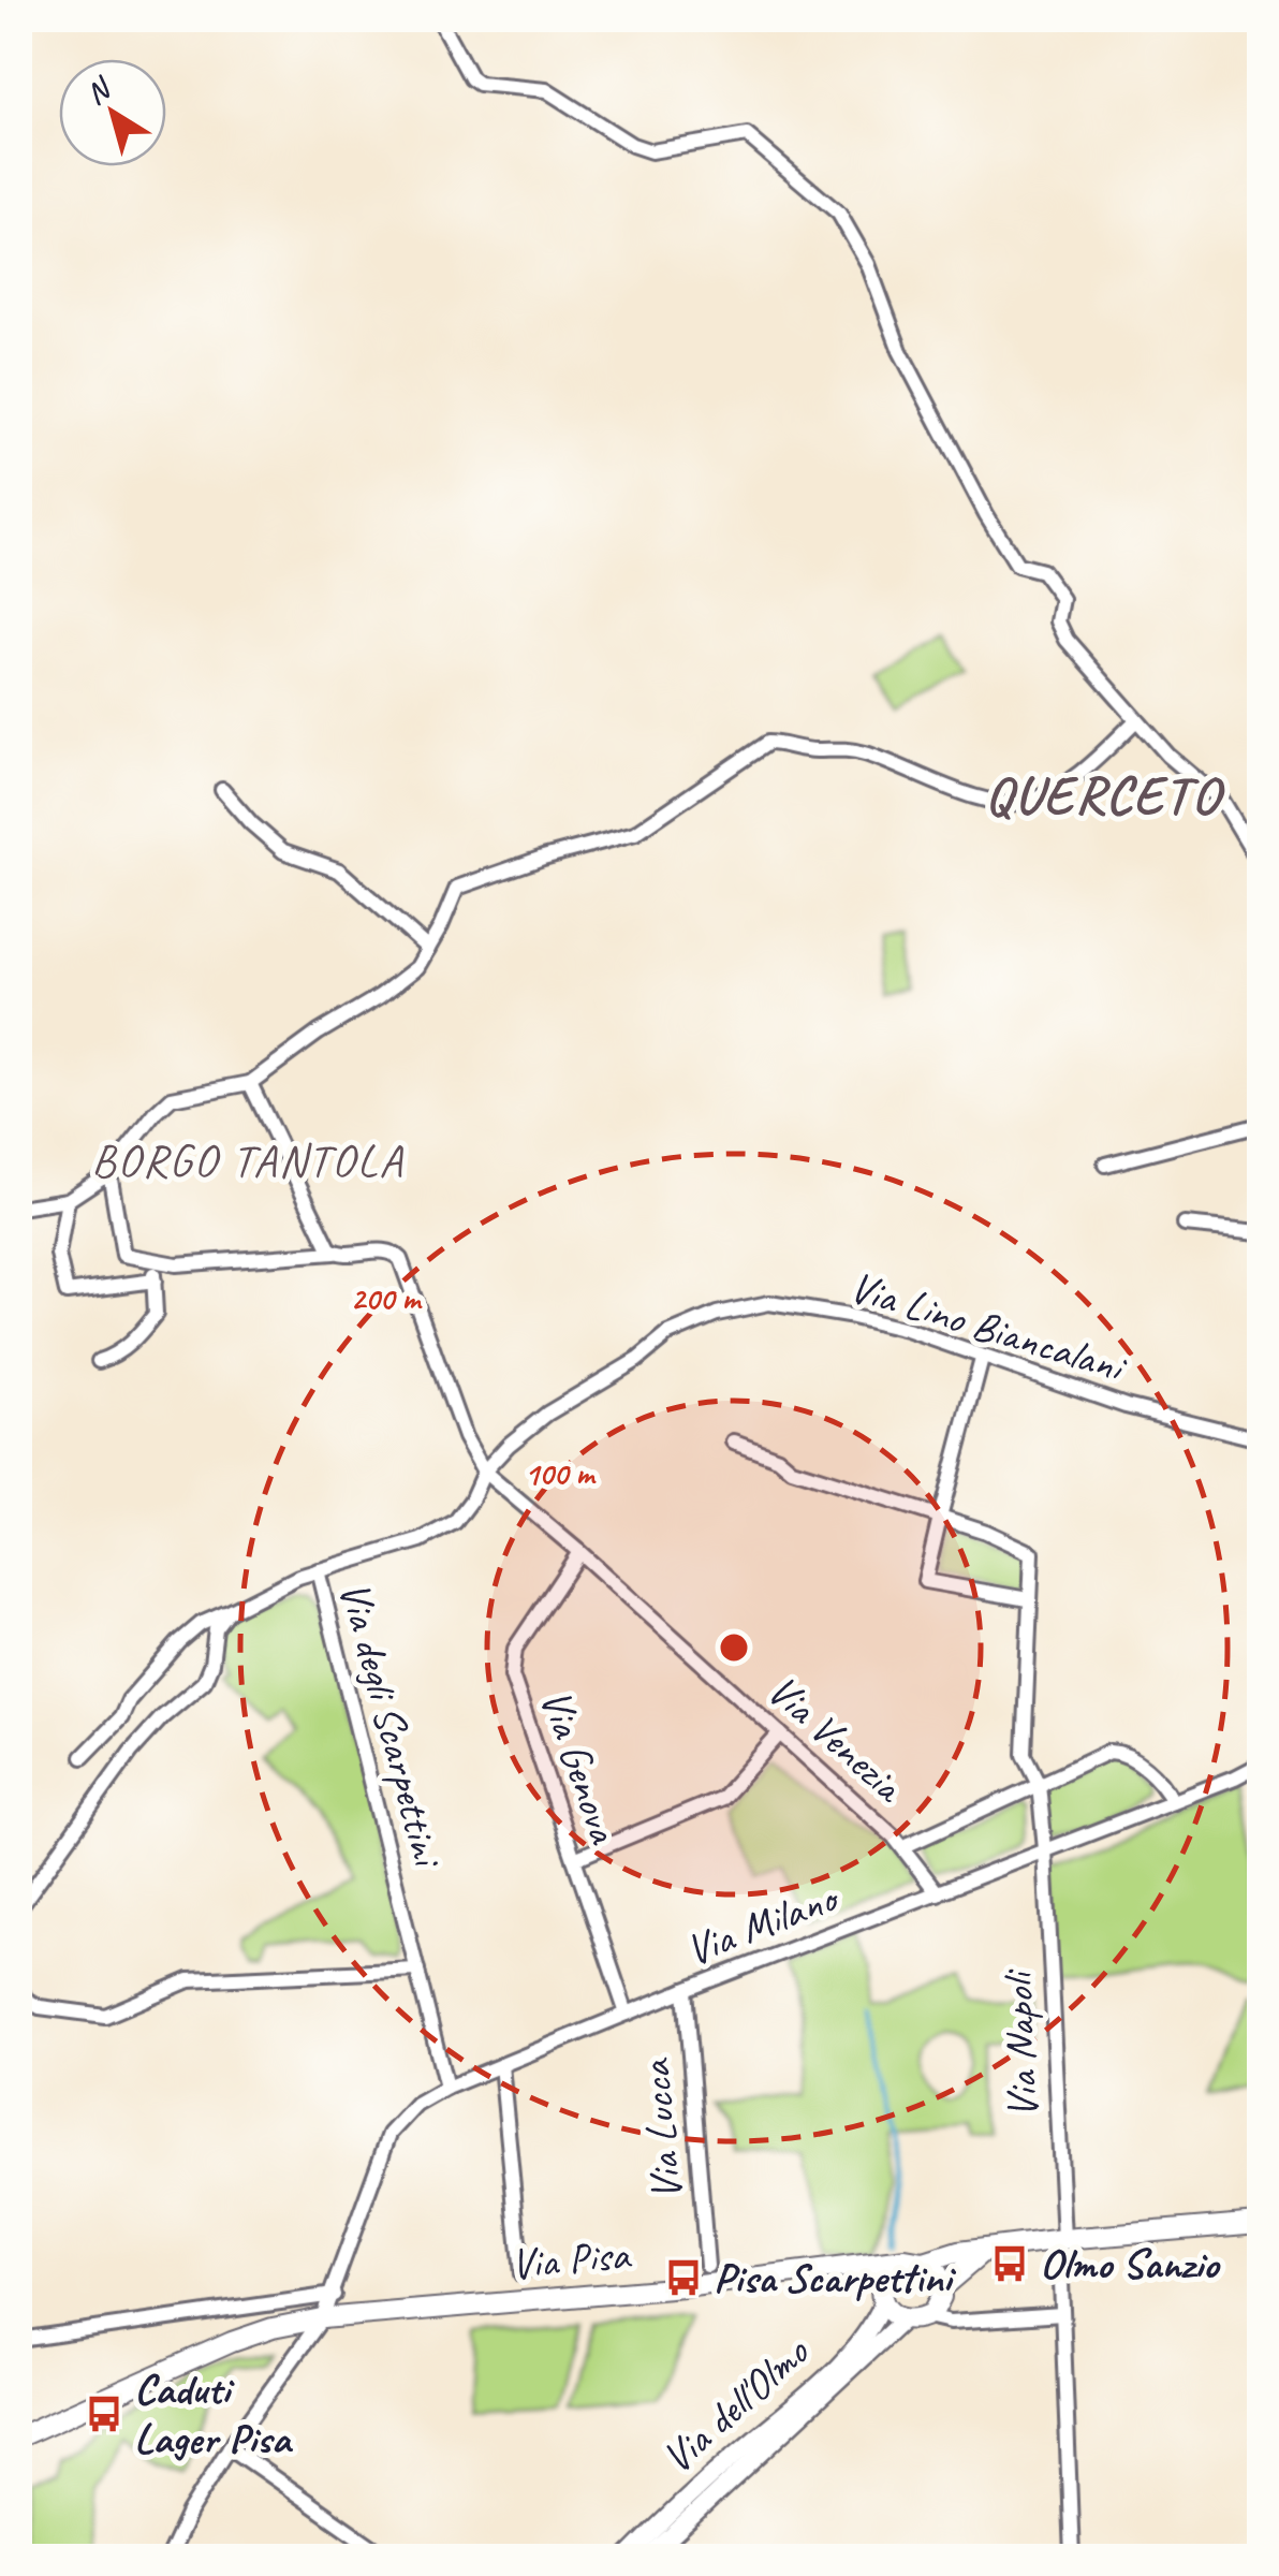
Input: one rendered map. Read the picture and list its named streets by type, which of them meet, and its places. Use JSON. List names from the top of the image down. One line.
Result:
{"streets":{"main road":["Via Pisa","Via dell'Olmo"],"street":["Via Lino Biancalani","Via degli Scarpettini","Via Venezia","Via Genova","Via Milano","Via Napoli","Via Lucca"]},"crossings":[["Via Lino Biancalani","Via degli Scarpettini"],["Via Lino Biancalani","Via Venezia"],["Via Venezia","Via Genova"],["Via Venezia","Via Milano"],["Via Genova","Via Milano"],["Via Milano","Via Napoli"],["Via Milano","Via Lucca"],["Via Pisa","Via dell'Olmo"]],"districts":["QUERCETO","BORGO TANTOLA"],"places":{"bus stop":["Olmo Sanzio","Pisa Scarpettini","Caduti Lager Pisa"]},"north":"top left","rings":["200 m","100 m"]}
